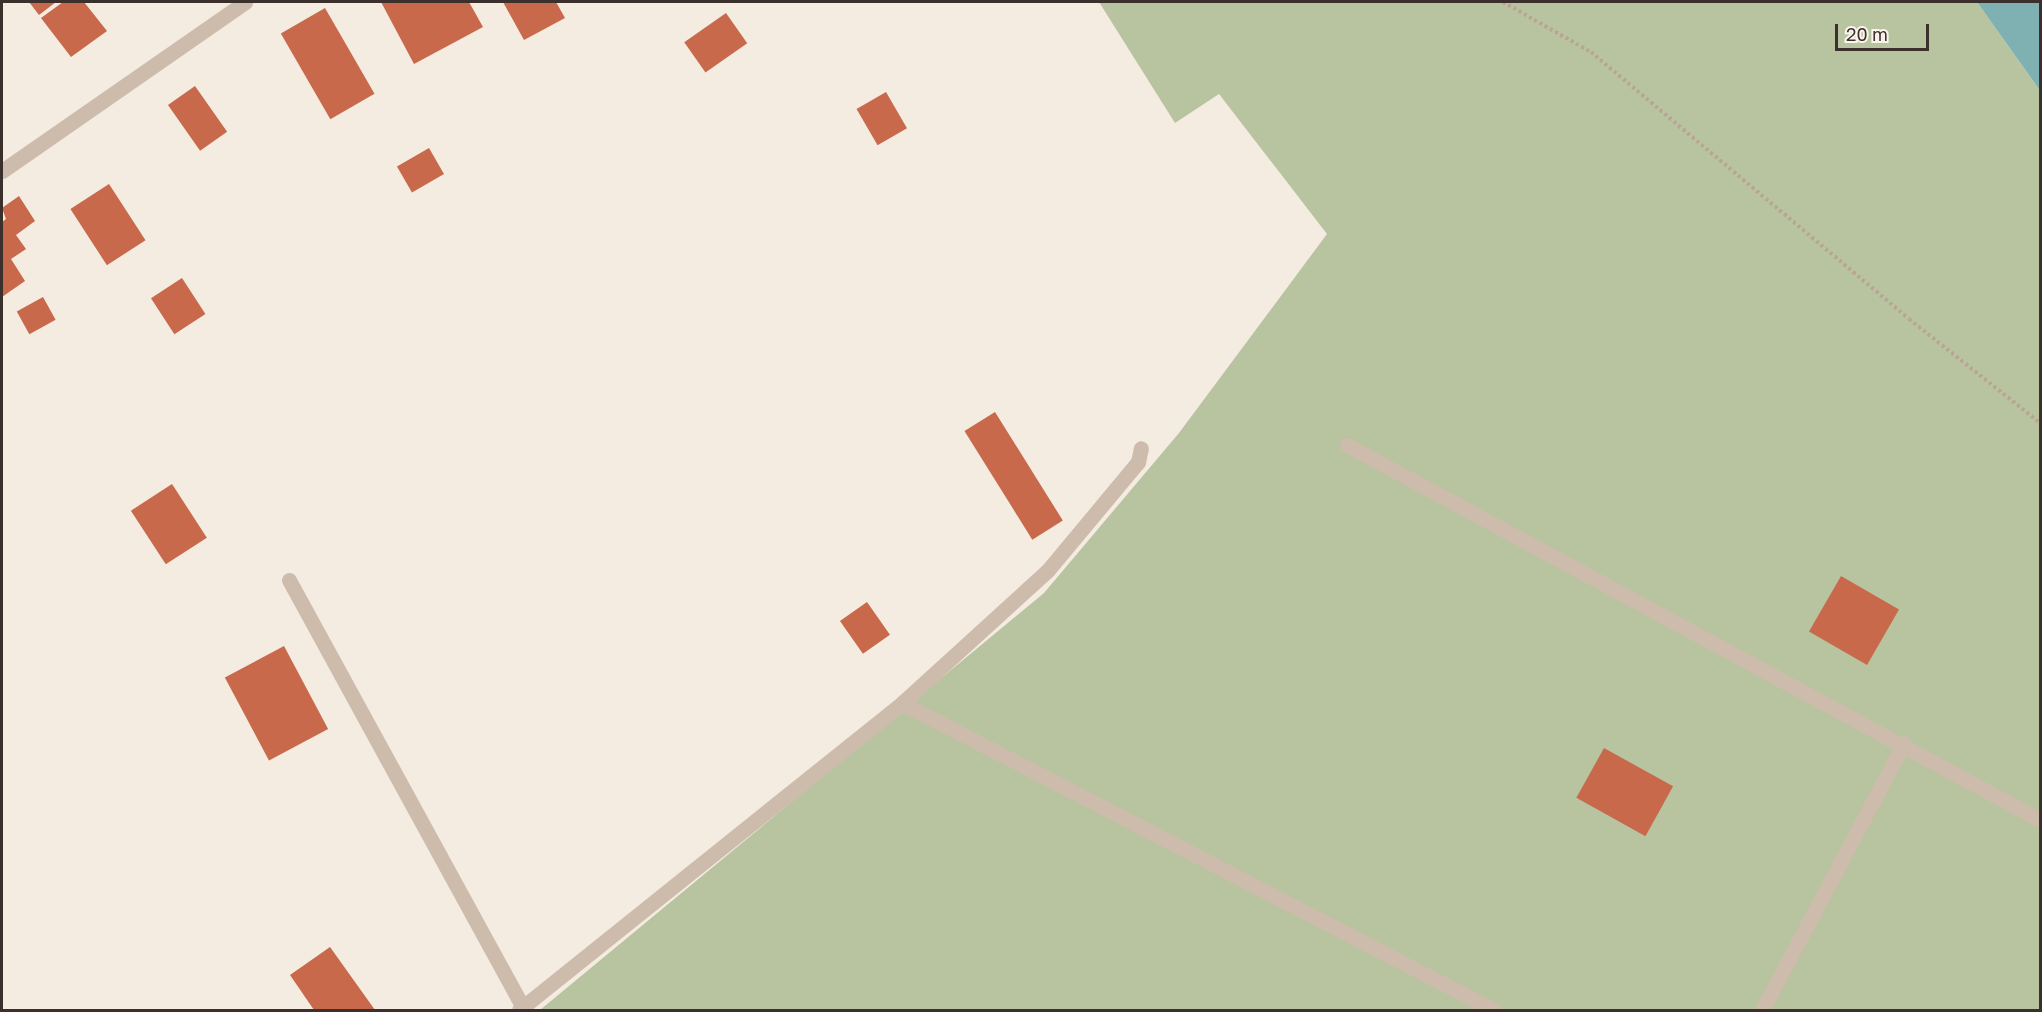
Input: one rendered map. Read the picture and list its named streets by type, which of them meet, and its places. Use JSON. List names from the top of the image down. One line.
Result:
{"scale_bar":"20 m"}
